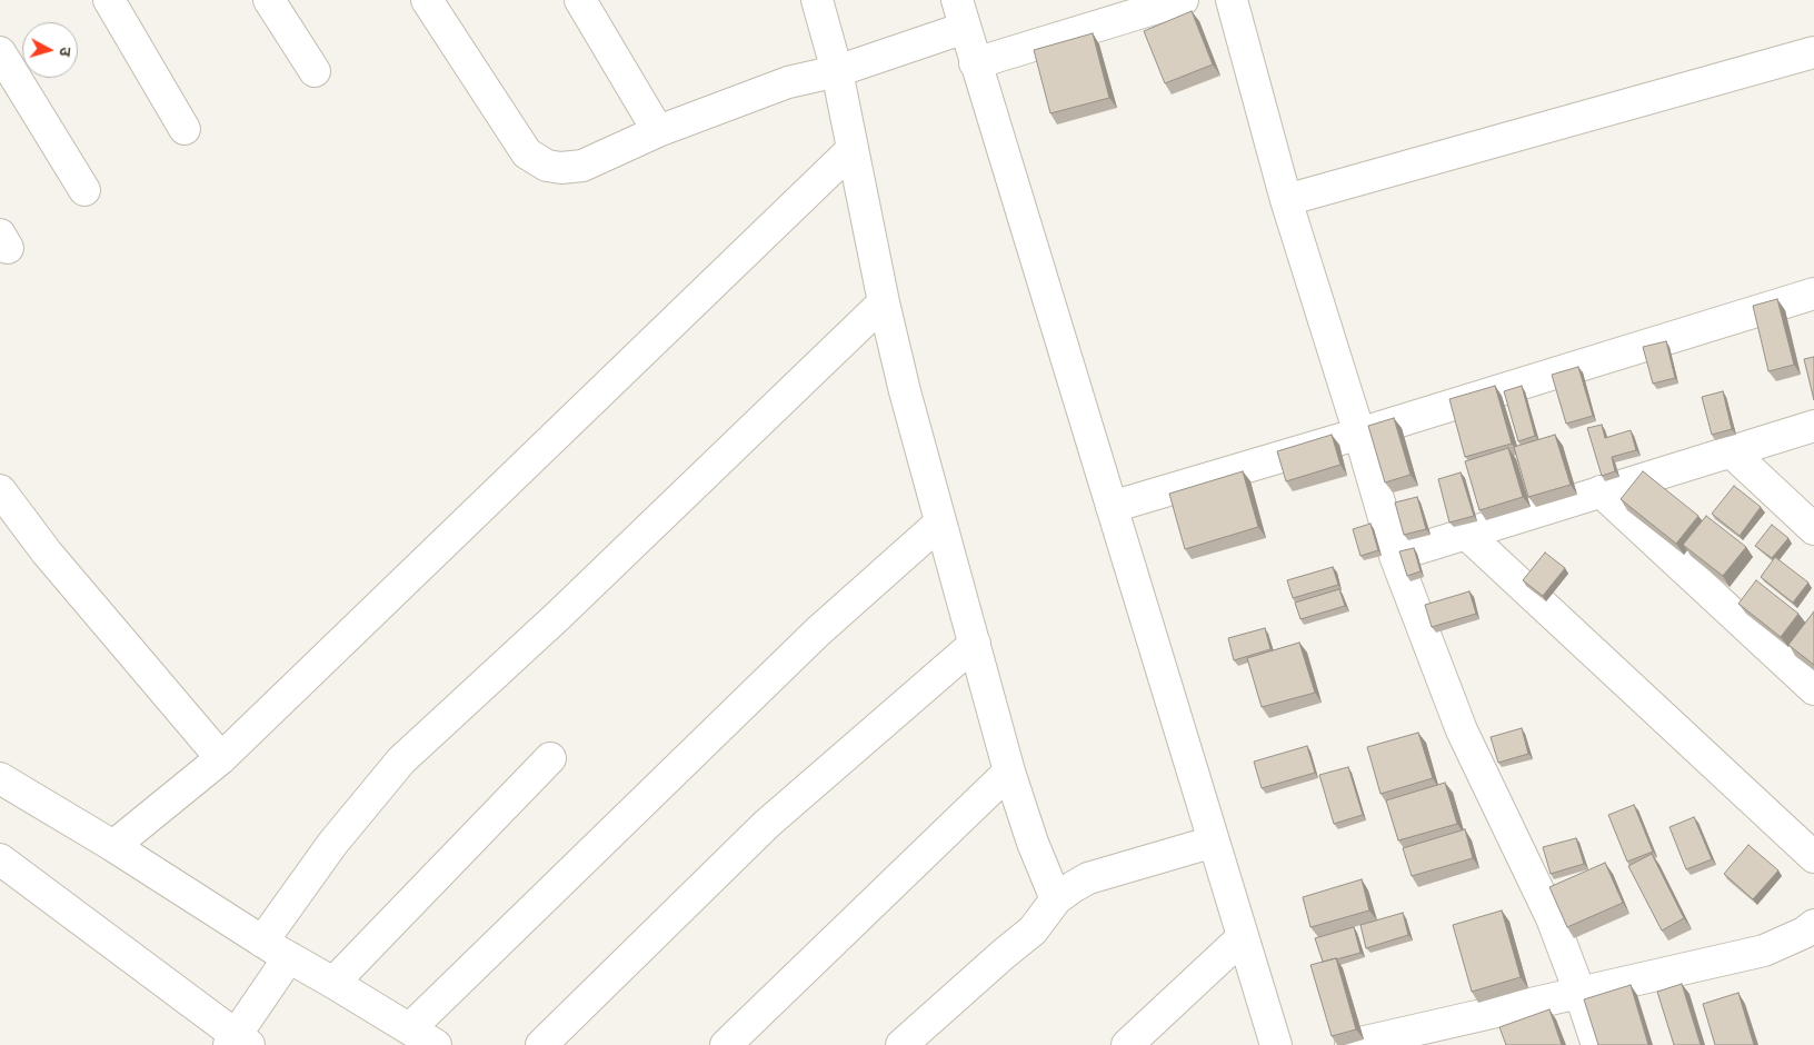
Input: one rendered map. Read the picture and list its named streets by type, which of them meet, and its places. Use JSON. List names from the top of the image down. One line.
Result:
{"north":"right"}
